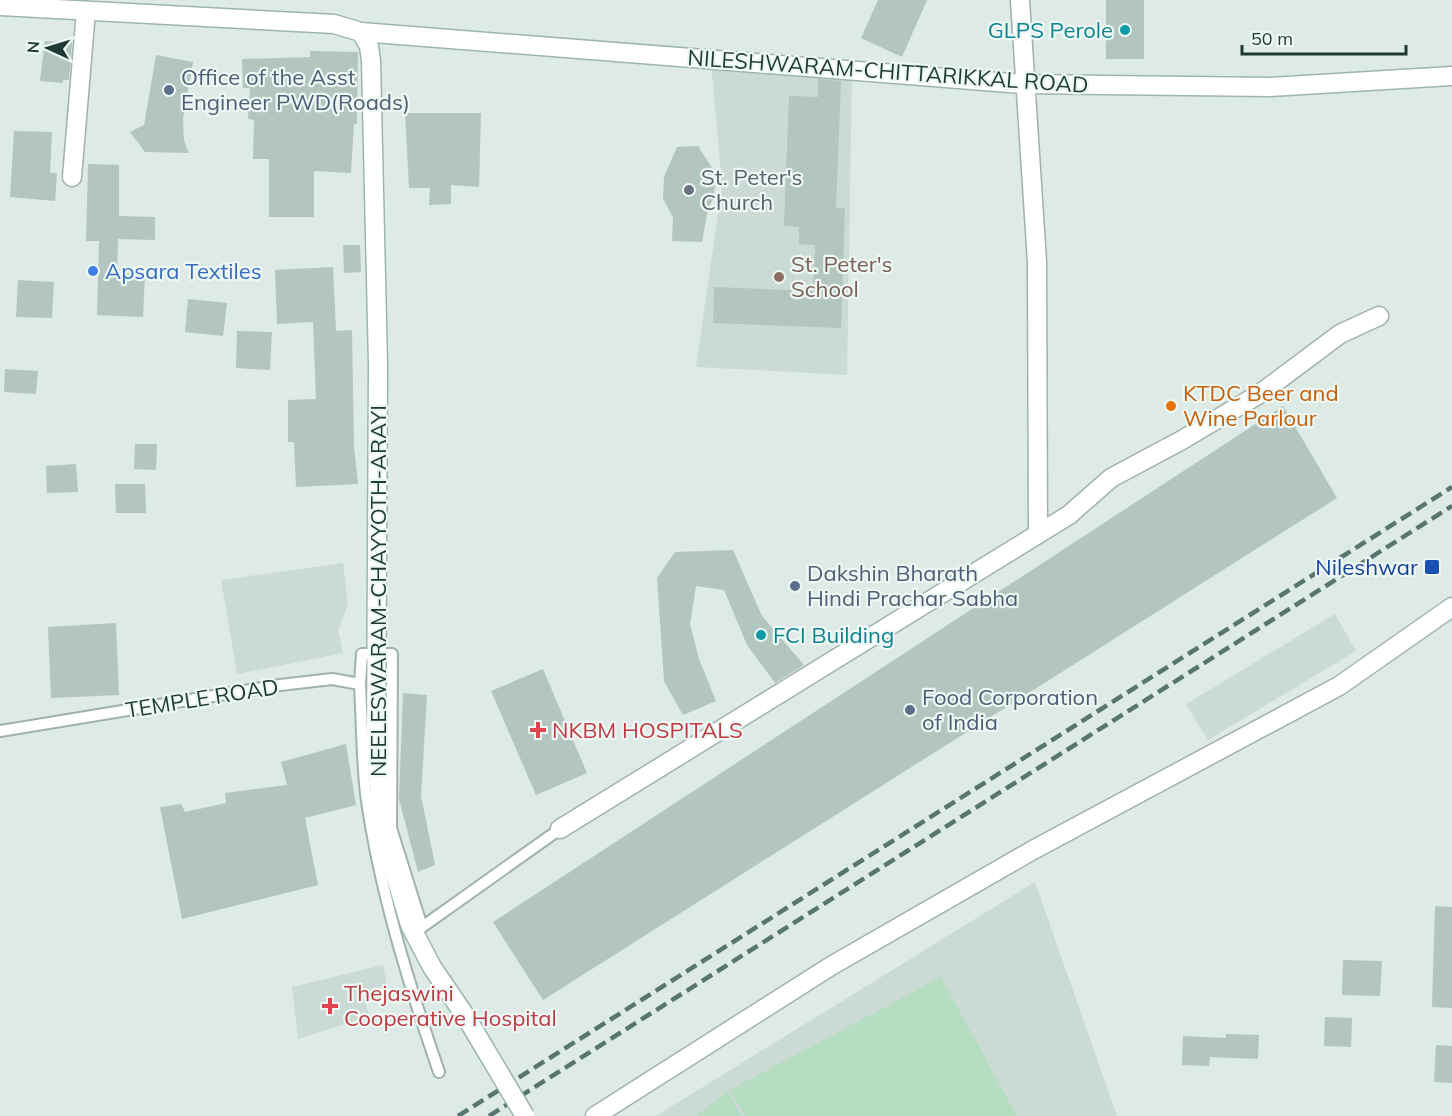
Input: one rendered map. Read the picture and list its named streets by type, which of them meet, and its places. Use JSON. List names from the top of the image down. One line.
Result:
{"streets":{"street":["NILESHWARAM-CHITTARIKKAL ROAD","NEELESWARAM-CHAYYOTH-ARAYI"],"lane":["TEMPLE ROAD"]},"crossings":[["NILESHWARAM-CHITTARIKKAL ROAD","NEELESWARAM-CHAYYOTH-ARAYI"]],"places":{"other":["GLPS Perole","Office of the Asst Engineer PWD(Roads)","St. Peter's Church","Apsara Textiles","St. Peter's School","KTDC Beer and Wine Parlour","Dakshin Bharath Hindi Prachar Sabha","FCI Building","Food Corporation of India"],"transit":["Nileshwar"],"health":["NKBM HOSPITALS","Thejaswini Cooperative Hospital"]},"scale_bar":"50 m","north":"left"}
